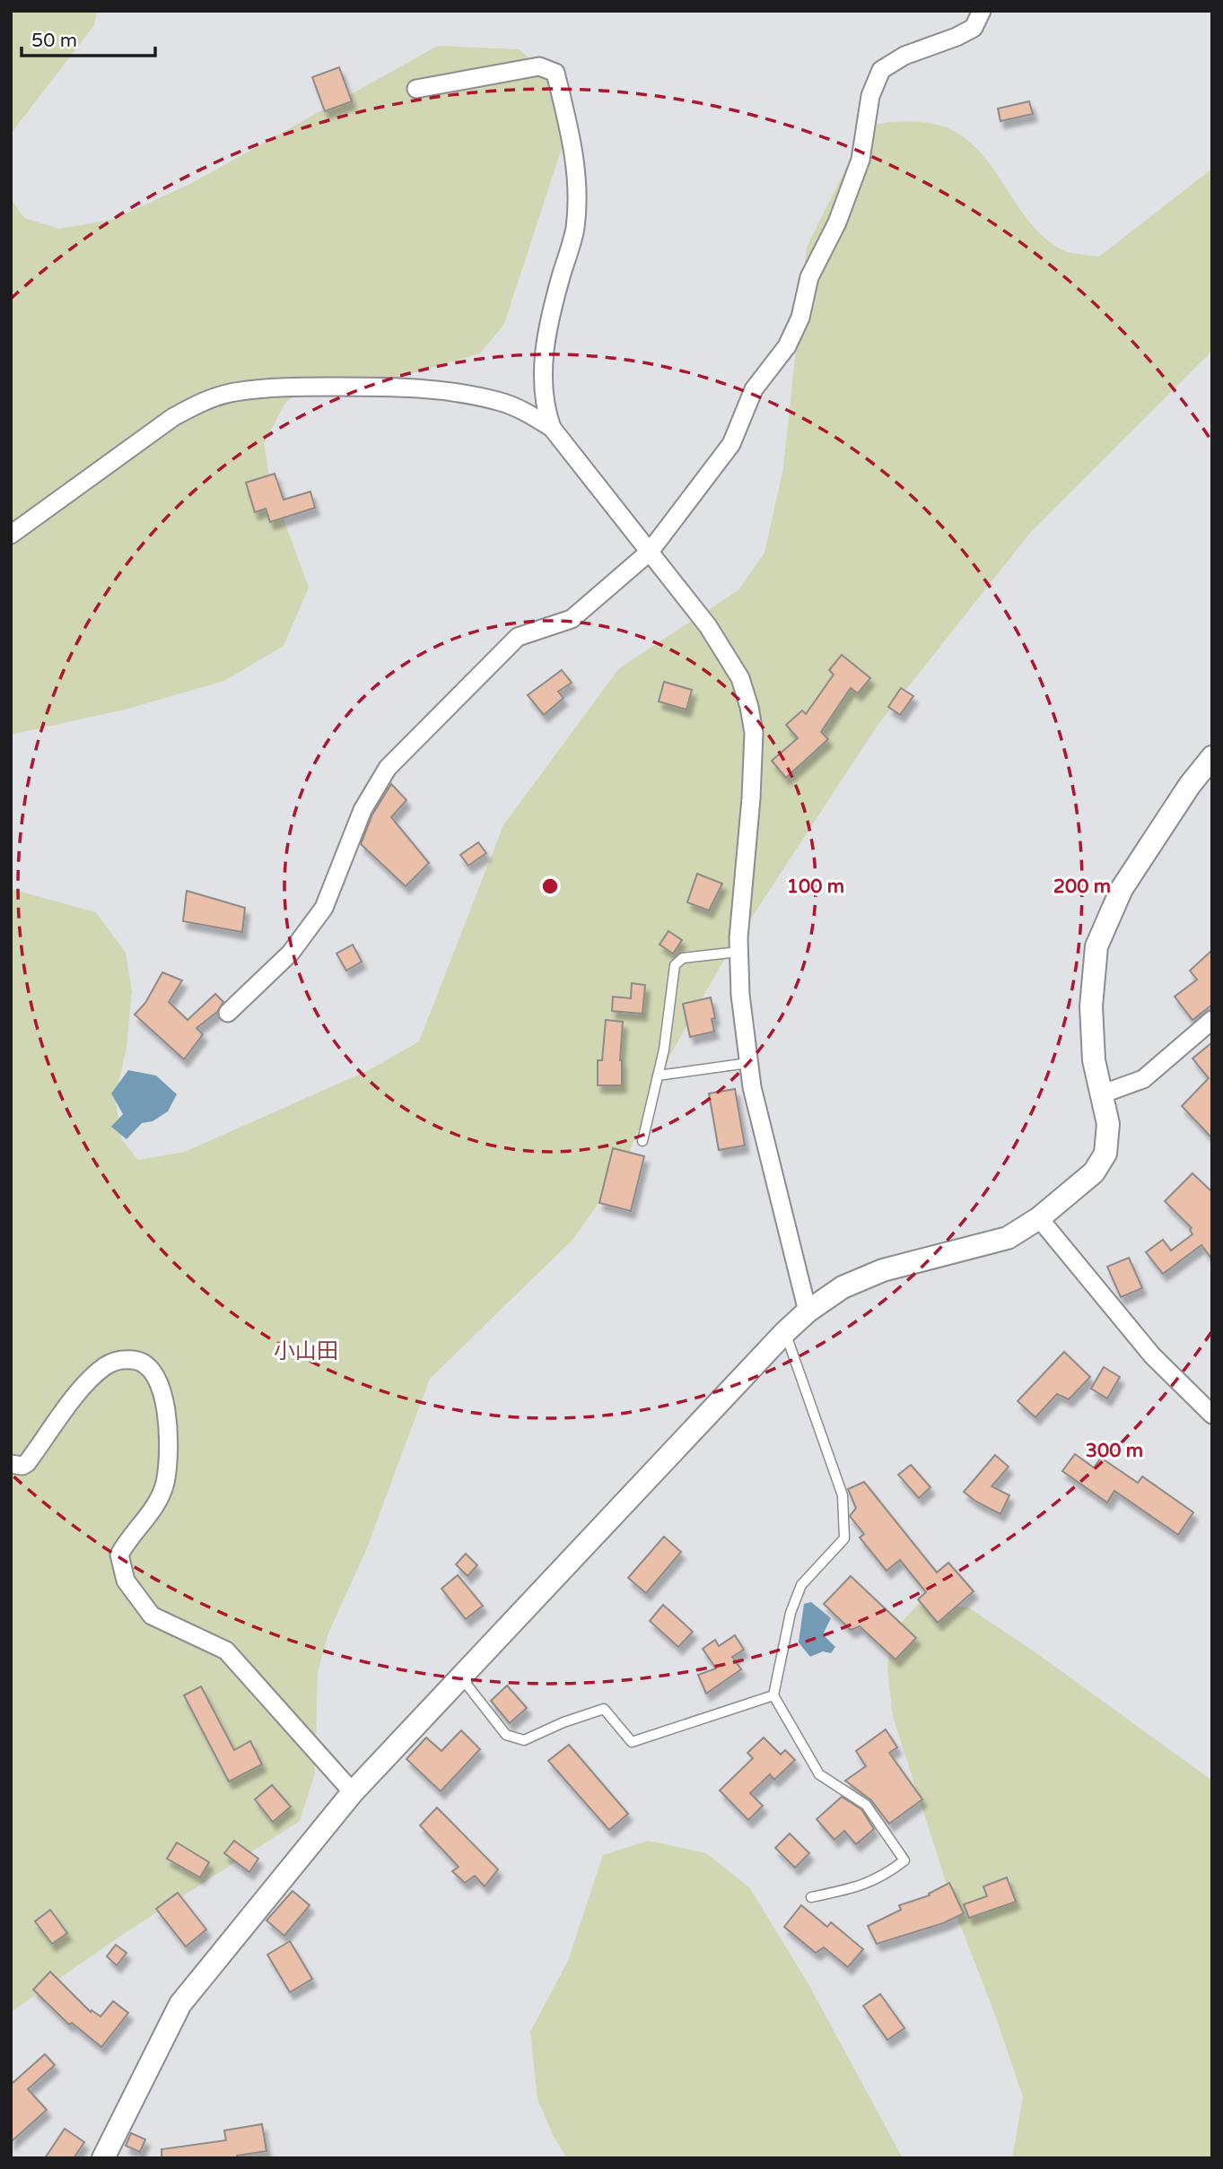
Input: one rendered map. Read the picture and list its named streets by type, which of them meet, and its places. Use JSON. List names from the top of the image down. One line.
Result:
{"districts":["小山田"],"scale_bar":"50 m","rings":["100 m","200 m","300 m"]}
